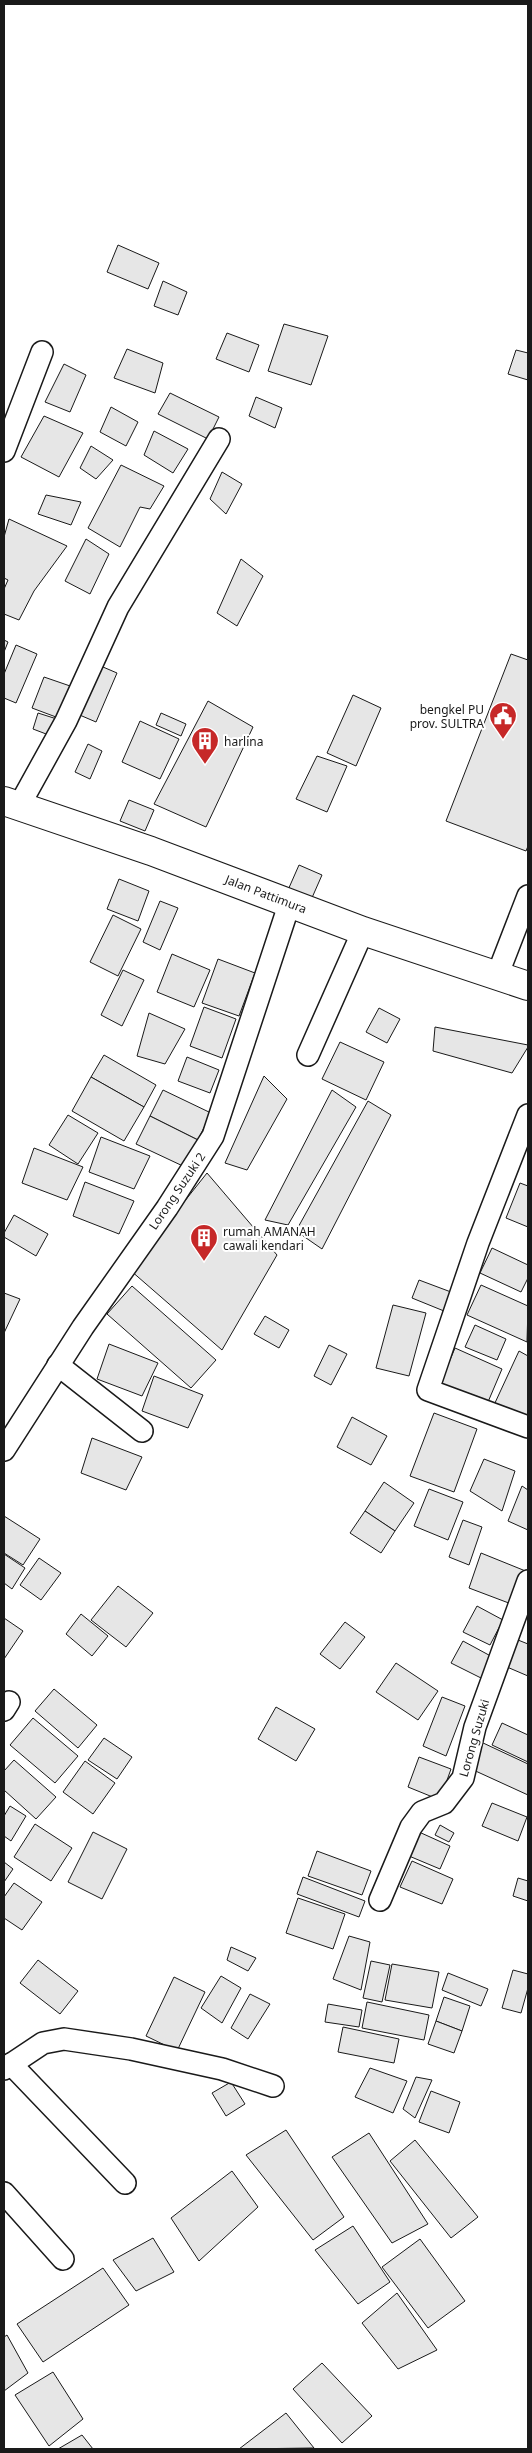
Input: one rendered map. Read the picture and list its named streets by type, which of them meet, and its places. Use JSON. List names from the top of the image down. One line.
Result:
{"streets":{"highway":["Jalan Pattimura"],"street":["Lorong Suzuki 2","Lorong Suzuki"]},"crossings":[["Jalan Pattimura","Lorong Suzuki 2"]],"places":{"public building":["bengkel PU prov. SULTRA"],"building":["harlina","rumah AMANAH cawali kendari"]}}
